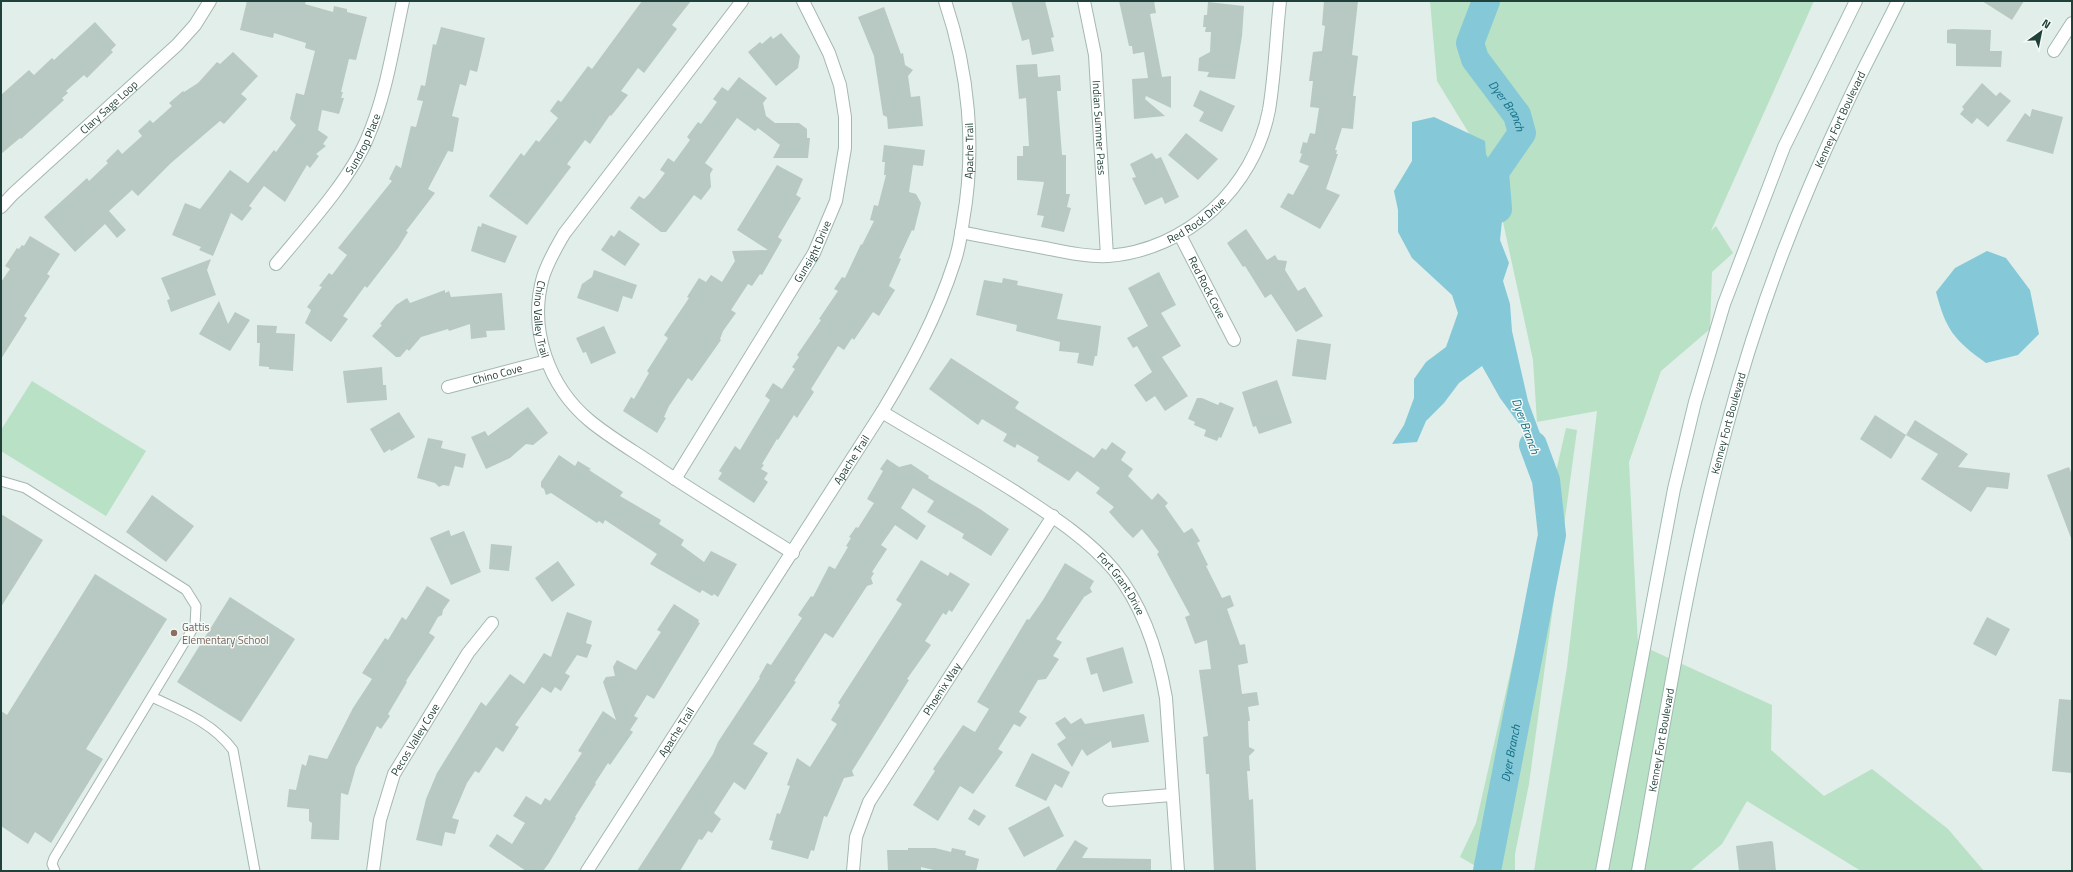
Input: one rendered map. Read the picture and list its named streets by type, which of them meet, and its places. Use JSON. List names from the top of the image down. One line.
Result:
{"streets":{"street":["Clary Sage Loop","Kenney Fort Boulevard","Indian Summer Pass","Sundrop Place","Apache Trail","Red Rock Drive","Gunsight Drive","Red Rock Cove","Chino Valley Trail","Chino Cove","Fort Grant Drive","Phoenix Way","Pecos Valley Cove"]},"crossings":[["Indian Summer Pass","Red Rock Drive"],["Apache Trail","Red Rock Drive"],["Apache Trail","Chino Valley Trail"],["Apache Trail","Fort Grant Drive"],["Red Rock Drive","Red Rock Cove"],["Gunsight Drive","Chino Valley Trail"],["Chino Valley Trail","Chino Cove"],["Fort Grant Drive","Phoenix Way"]],"water":["Dyer Branch"],"places":["Gattis Elementary School"],"north":"top right"}
